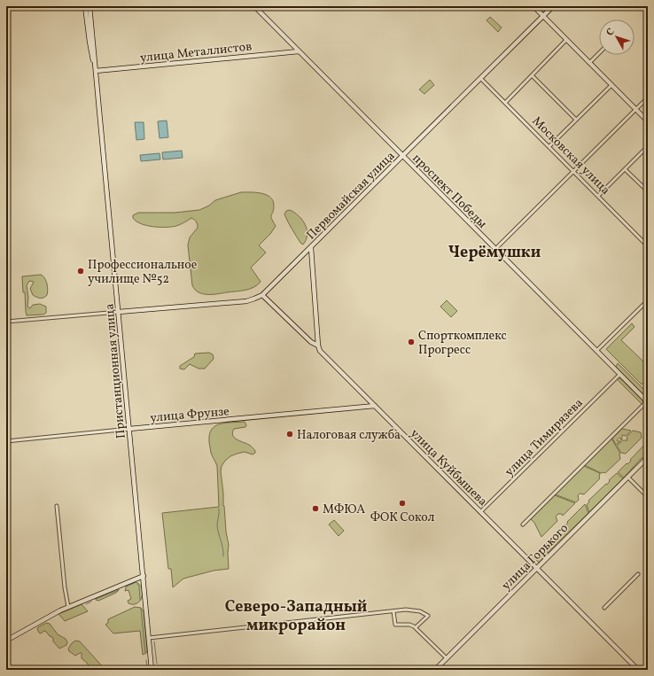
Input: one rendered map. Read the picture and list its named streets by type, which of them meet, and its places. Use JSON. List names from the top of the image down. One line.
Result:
{"streets":{"main road":["улица Металлистов","проспект Победы","Первомайская улица","Пристанционная улица","улица Фрунзе","улица Куйбышева","улица Горького"],"street":["Московская улица","улица Тимирязева"]},"crossings":[["улица Металлистов","проспект Победы"],["улица Металлистов","Пристанционная улица"],["Московская улица","Первомайская улица"],["проспект Победы","Первомайская улица"],["проспект Победы","улица Тимирязева"],["Первомайская улица","Пристанционная улица"],["Пристанционная улица","улица Фрунзе"],["улица Фрунзе","улица Куйбышева"],["улица Тимирязева","улица Куйбышева"],["улица Куйбышева","улица Горького"]],"districts":["Черёмушки","Северо-Западный микрорайон"],"places":["Профессиональное училище №52","Спорткомплекс Прогресс","Налоговая служба","ФОК Сокол","МФЮА"],"north":"top left"}
